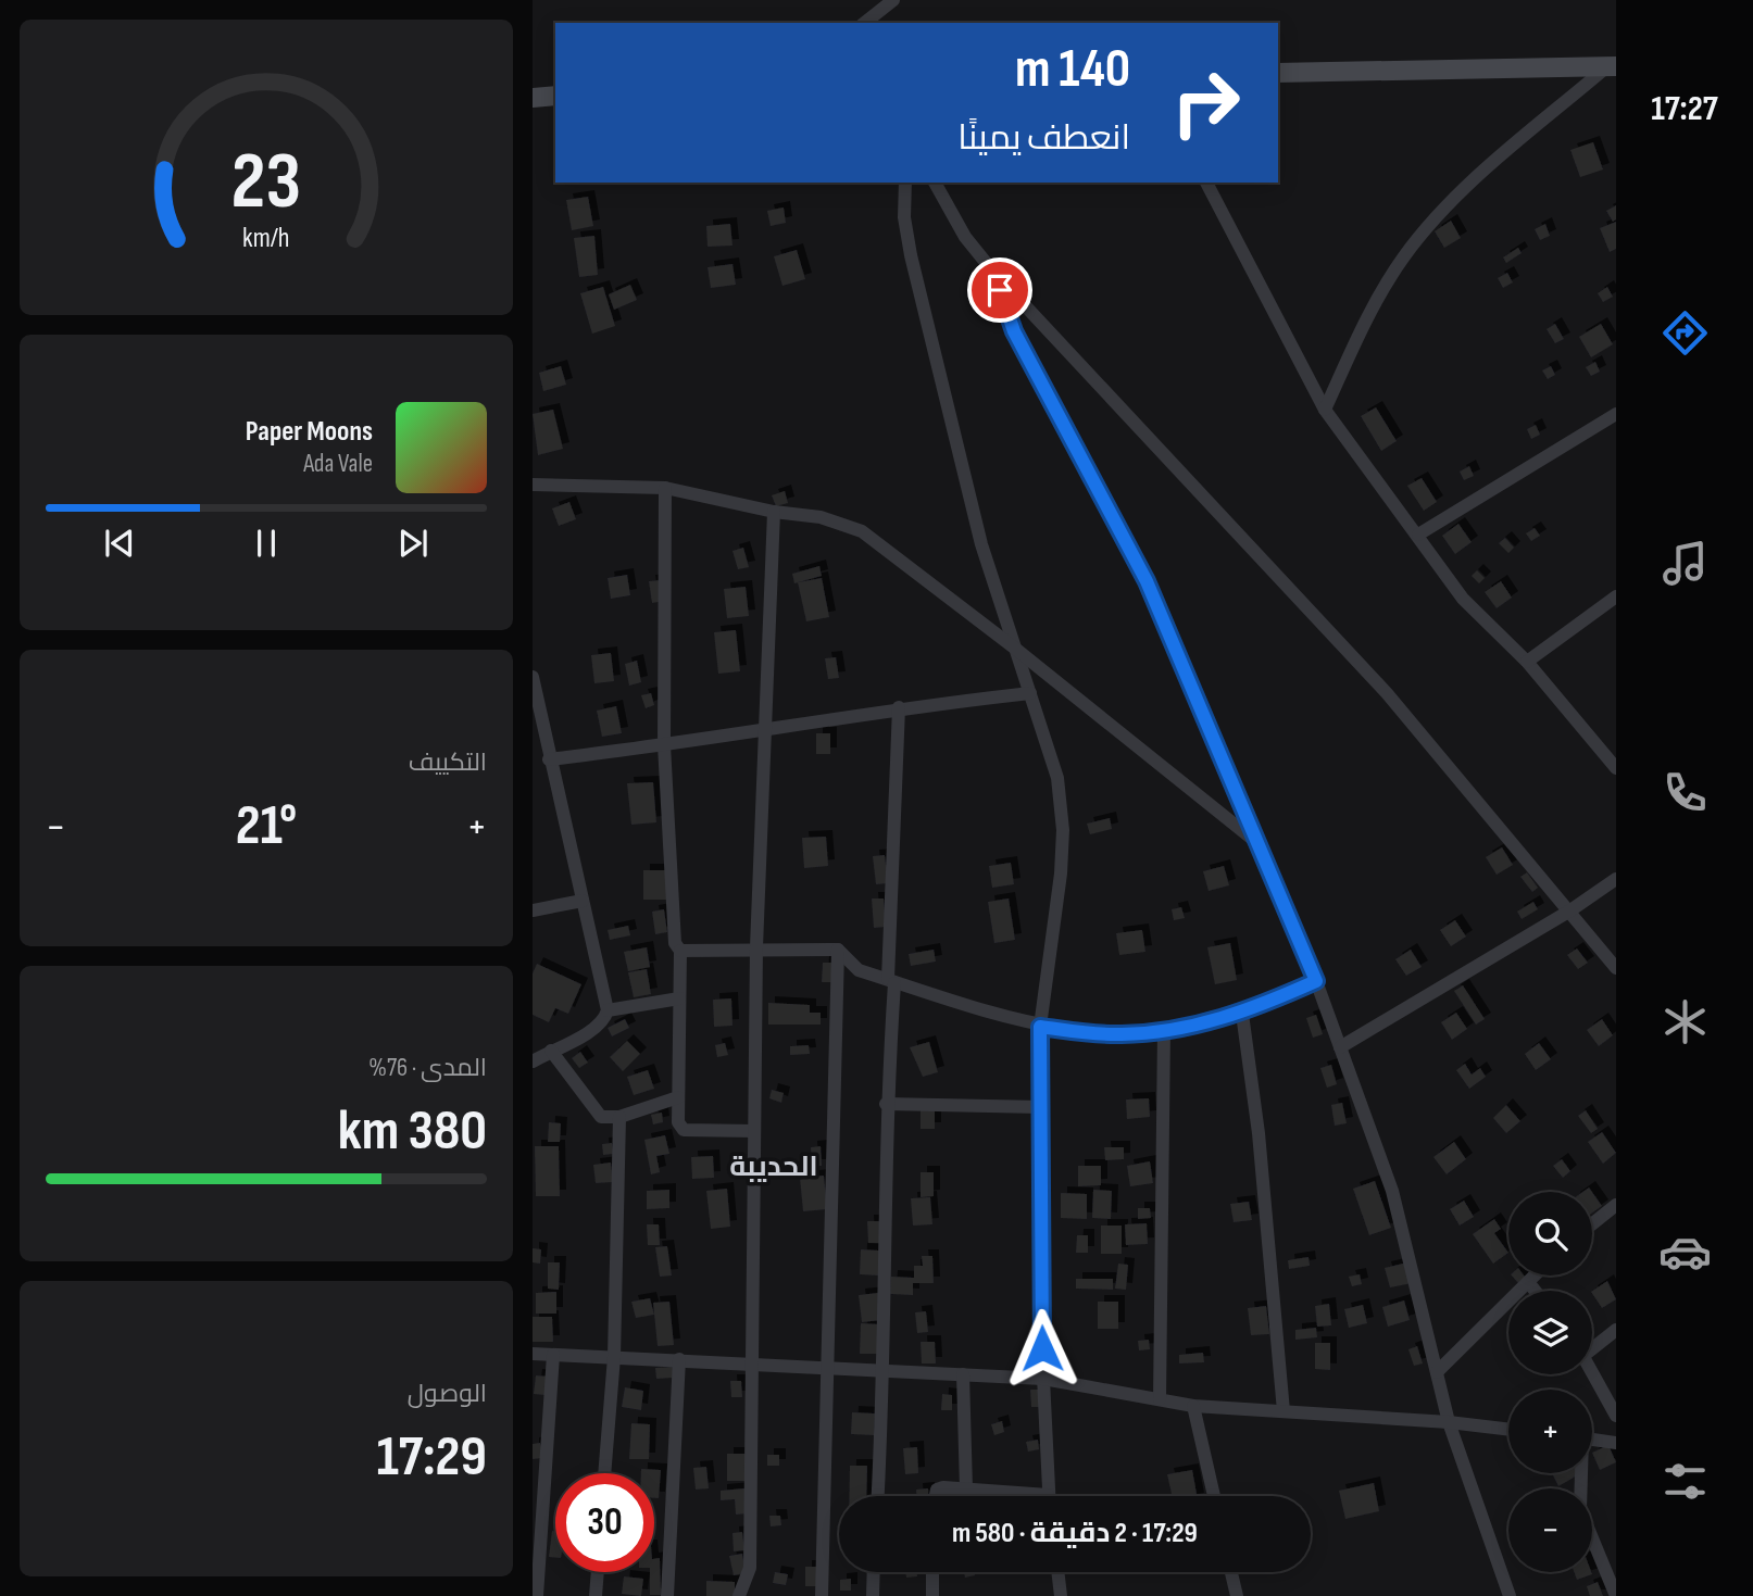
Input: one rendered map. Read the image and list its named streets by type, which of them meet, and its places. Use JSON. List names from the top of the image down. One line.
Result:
{"districts":["الحديبة"],"page":{"tabs":"17:27","turn":["140 m","انعطف يمينًا"],"song":["Paper Moons","Ada Vale"],"tile":["التكييف",["المدى · 76%","380 km"],["الوصول","17:29"]],"heat":["−","21°","+"],"map_buttons":["+","−"],"limit":"30","trip":"17:29 · 2 دقيقة · 580 m","gauge":["23","km/h"]}}
